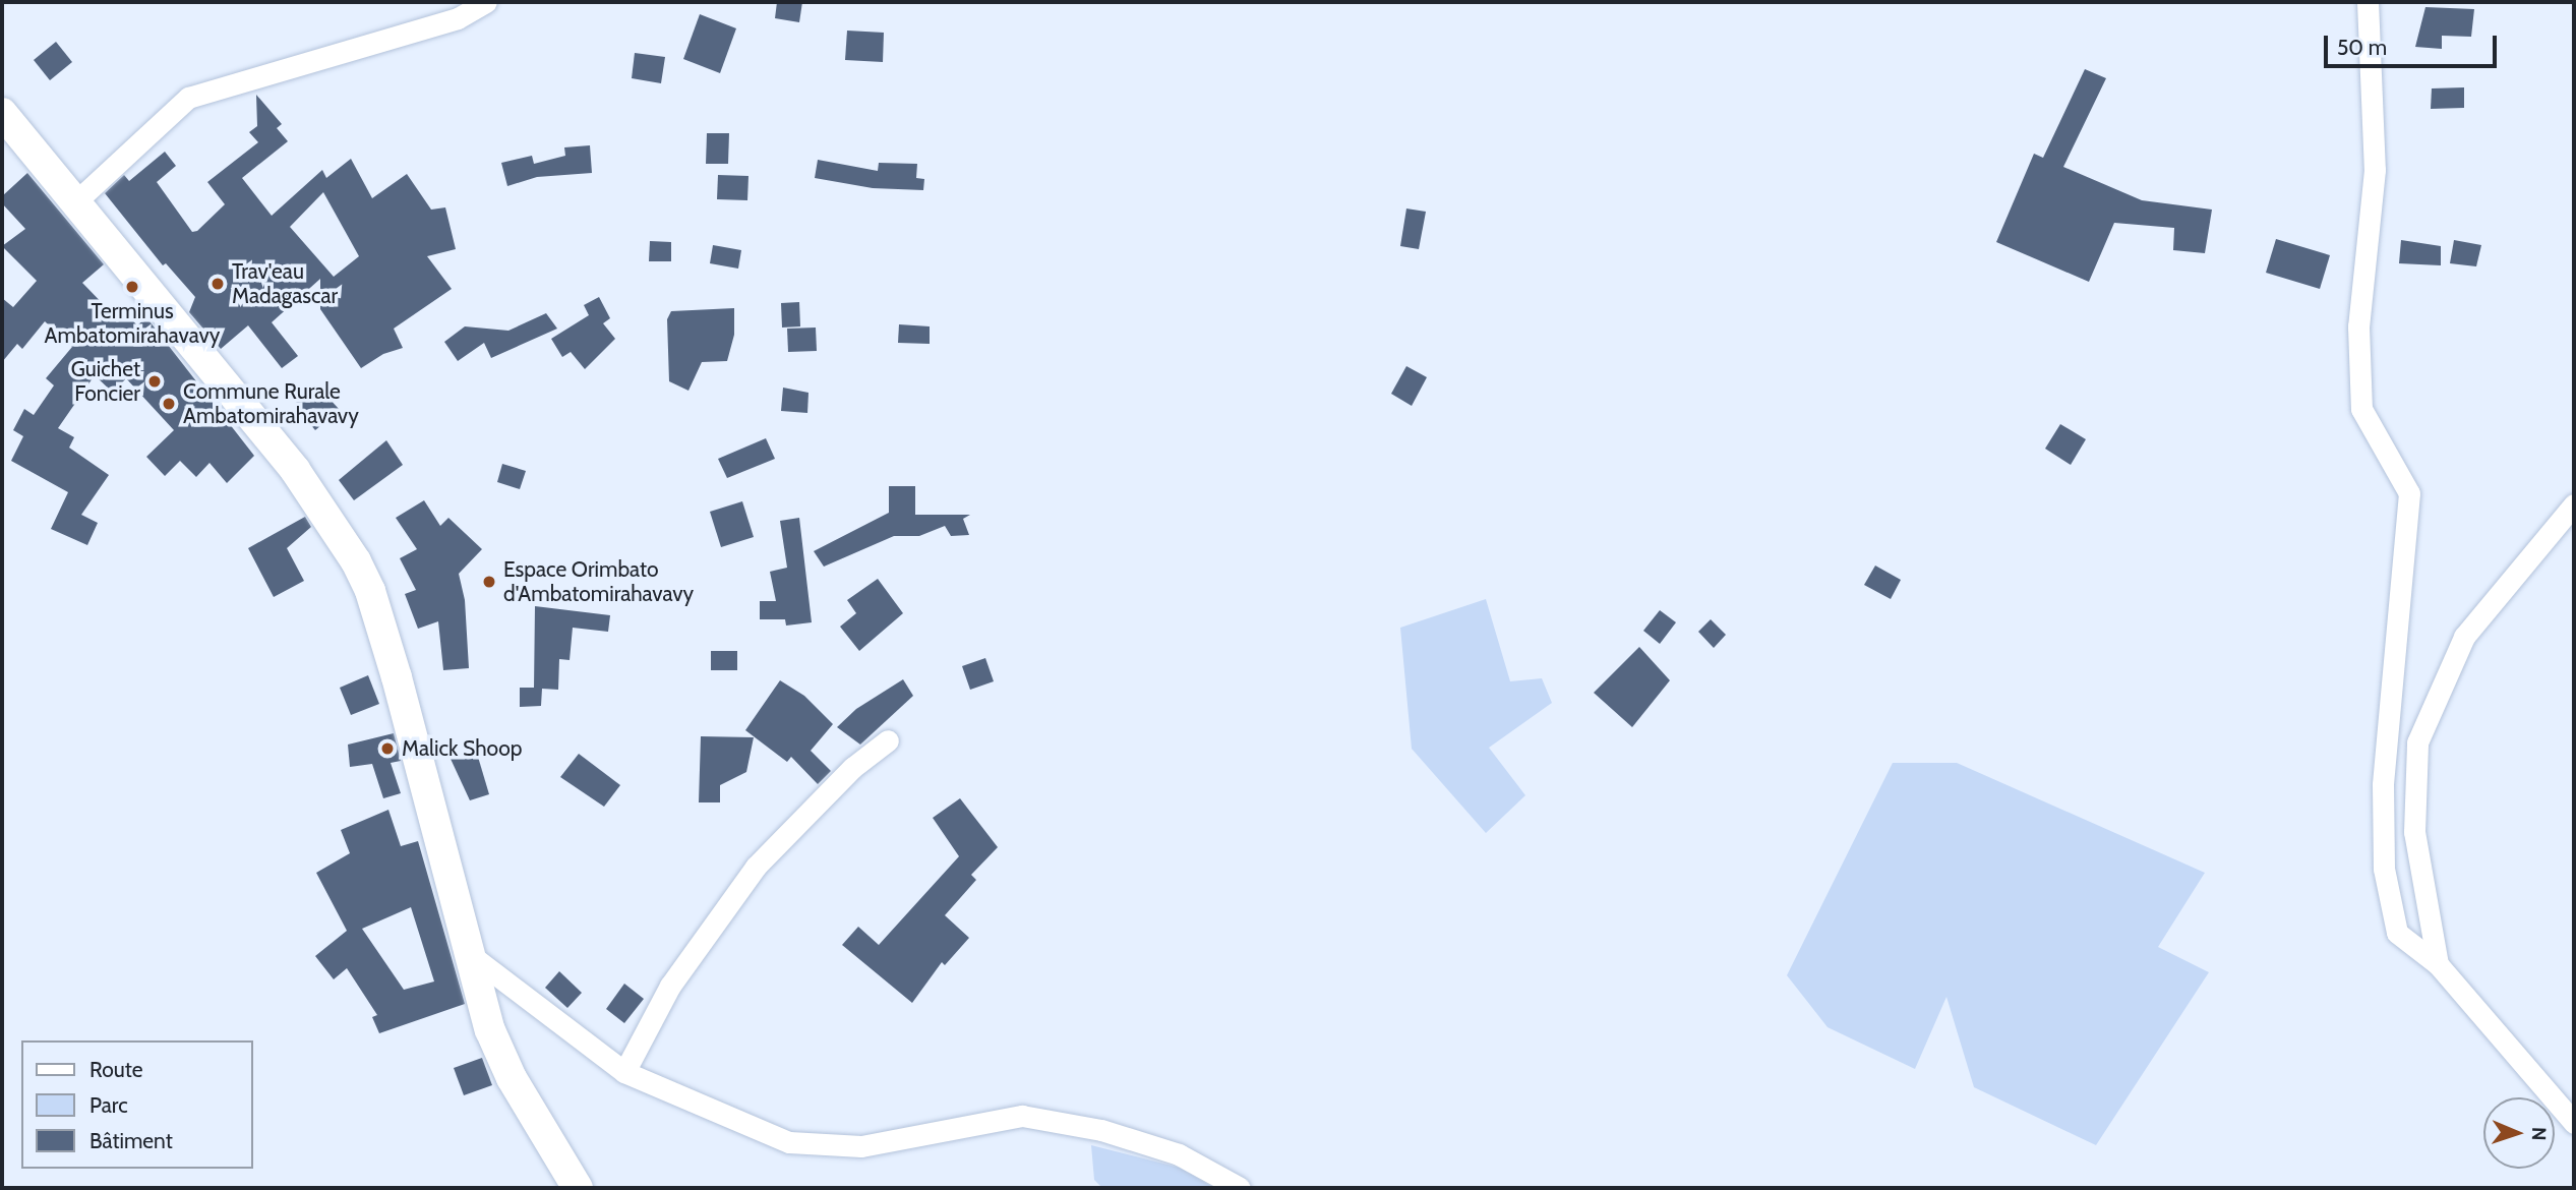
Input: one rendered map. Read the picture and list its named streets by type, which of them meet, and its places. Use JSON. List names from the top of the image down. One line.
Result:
{"places":["Trav'eau Madagascar","Terminus Ambatomirahavavy","Guichet Foncier","Commune Rurale Ambatomirahavavy","Espace Orimbato d'Ambatomirahavavy","Malick Shoop"],"legend":["Route","Parc","Bâtiment"],"scale_bar":"50 m","north":"right"}
